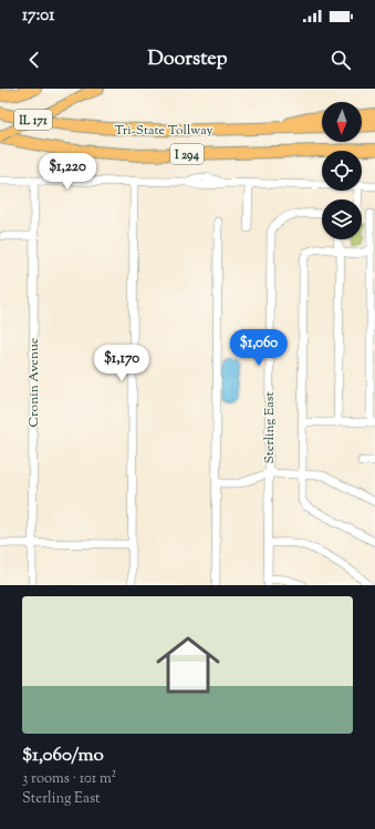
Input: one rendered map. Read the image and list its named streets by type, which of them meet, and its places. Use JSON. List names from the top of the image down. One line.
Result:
{"streets":{"highway":["Tri-State Tollway","I 294"],"main road":["IL 171"],"street":["Cronin Avenue","Sterling East"]},"crossings":[["IL 171","Tri-State Tollway"]],"north":"bottom","page":{"status":"17:01","header":"Doorstep","price":["$1,220","$1,060","$1,170"],"list":[{"name":"$1,060/mo","note":"3 rooms · 101 m² · Sterling East"}]}}
